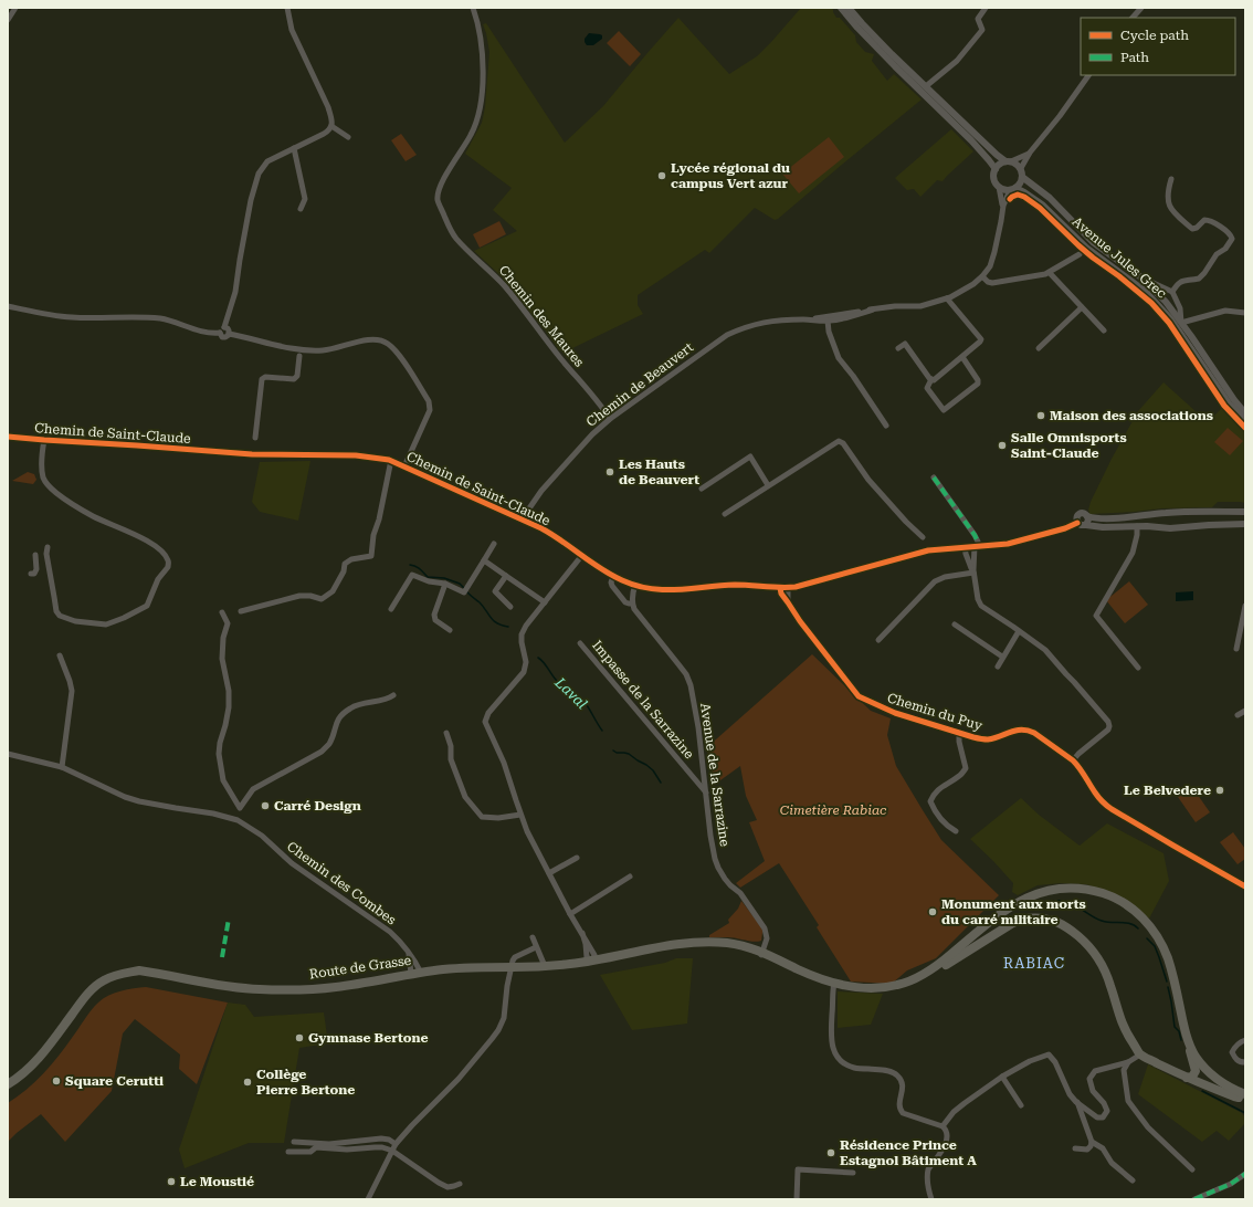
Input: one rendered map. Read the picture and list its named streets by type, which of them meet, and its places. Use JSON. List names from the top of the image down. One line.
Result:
{"streets":{"main road":["Route de Grasse"],"street":["Avenue Jules Grec","Chemin des Maures","Chemin de Beauvert","Chemin de Saint-Claude","Impasse de la Sarrazine","Chemin du Puy","Avenue de la Sarrazine","Chemin des Combes"]},"crossings":[["Avenue Jules Grec","Chemin de Beauvert"],["Chemin des Maures","Chemin de Beauvert"],["Chemin de Beauvert","Chemin de Saint-Claude"],["Chemin de Saint-Claude","Chemin du Puy"],["Chemin de Saint-Claude","Avenue de la Sarrazine"],["Impasse de la Sarrazine","Avenue de la Sarrazine"],["Avenue de la Sarrazine","Route de Grasse"],["Chemin des Combes","Route de Grasse"]],"districts":["RABIAC"],"water":["Laval"],"parks":["Cimetière Rabiac"],"places":["Lycée régional du campus Vert azur","Maison des associations","Salle Omnisports Saint-Claude","Les Hauts de Beauvert","Le Belvedere","Carré Design","Monument aux morts du carré militaire","Gymnase Bertone","Square Cerutti","Collège Pierre Bertone","Résidence Prince Estagnol Bâtiment A","Le Moustié"],"legend":["Cycle path","Path"]}
